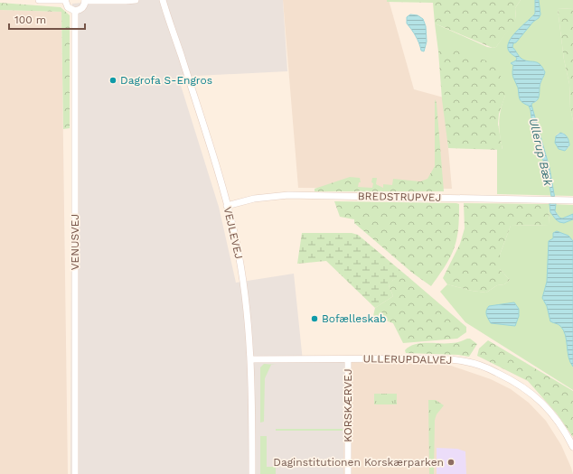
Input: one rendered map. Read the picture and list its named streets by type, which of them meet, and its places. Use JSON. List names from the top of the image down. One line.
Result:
{"streets":{"street":["BREDSTRUPVEJ","VEJLEVEJ","VENUSVEJ","ULLERUPDALVEJ","KORSKÆRVEJ"]},"crossings":[["BREDSTRUPVEJ","VEJLEVEJ"],["VEJLEVEJ","ULLERUPDALVEJ"],["ULLERUPDALVEJ","KORSKÆRVEJ"]],"water":["Ullerup Bæk"],"places":["Dagrofa S-Engros","Bofælleskab","Daginstitutionen Korskærparken"],"scale_bar":"100 m"}
